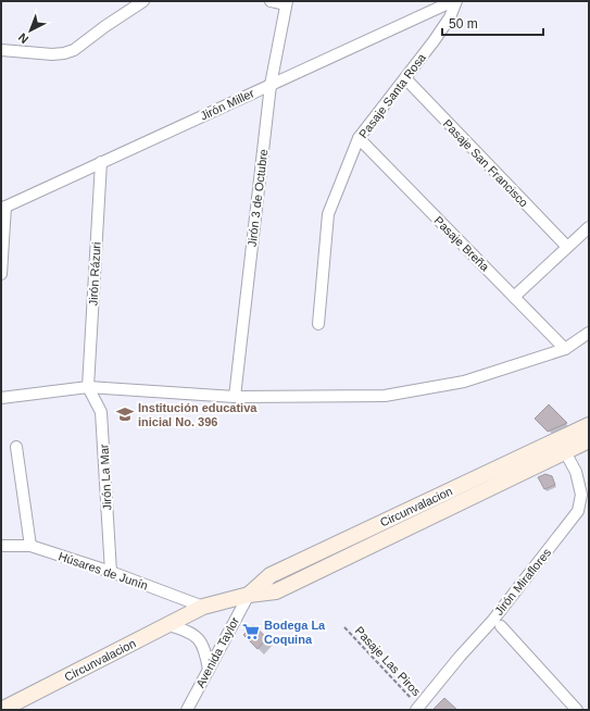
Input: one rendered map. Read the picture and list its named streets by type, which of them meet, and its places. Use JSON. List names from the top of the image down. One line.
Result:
{"streets":{"street":["Pasaje Santa Rosa","Jirón Miller","Pasaje San Francisco","Jirón 3 de Octubre","Pasaje Breña","Jirón Rázuri","Jirón La Mar","Circunvalacion","Húsares de Junín","Jirón Miraflores","Avenida Taylor"],"path":["Pasaje Las Piros"]},"crossings":[["Pasaje Santa Rosa","Jirón Miller"],["Pasaje Santa Rosa","Pasaje San Francisco"],["Pasaje Santa Rosa","Pasaje Breña"],["Jirón Miller","Jirón 3 de Octubre"],["Jirón Miller","Jirón Rázuri"],["Jirón Rázuri","Jirón La Mar"],["Jirón La Mar","Húsares de Junín"],["Circunvalacion","Húsares de Junín"],["Circunvalacion","Jirón Miraflores"],["Circunvalacion","Avenida Taylor"],["Jirón Miraflores","Pasaje Las Piros"]],"places":{"school or university":["Institución educativa inicial No. 396"],"supermarket":["Bodega La Coquina"]},"scale_bar":"50 m","north":"bottom left"}
